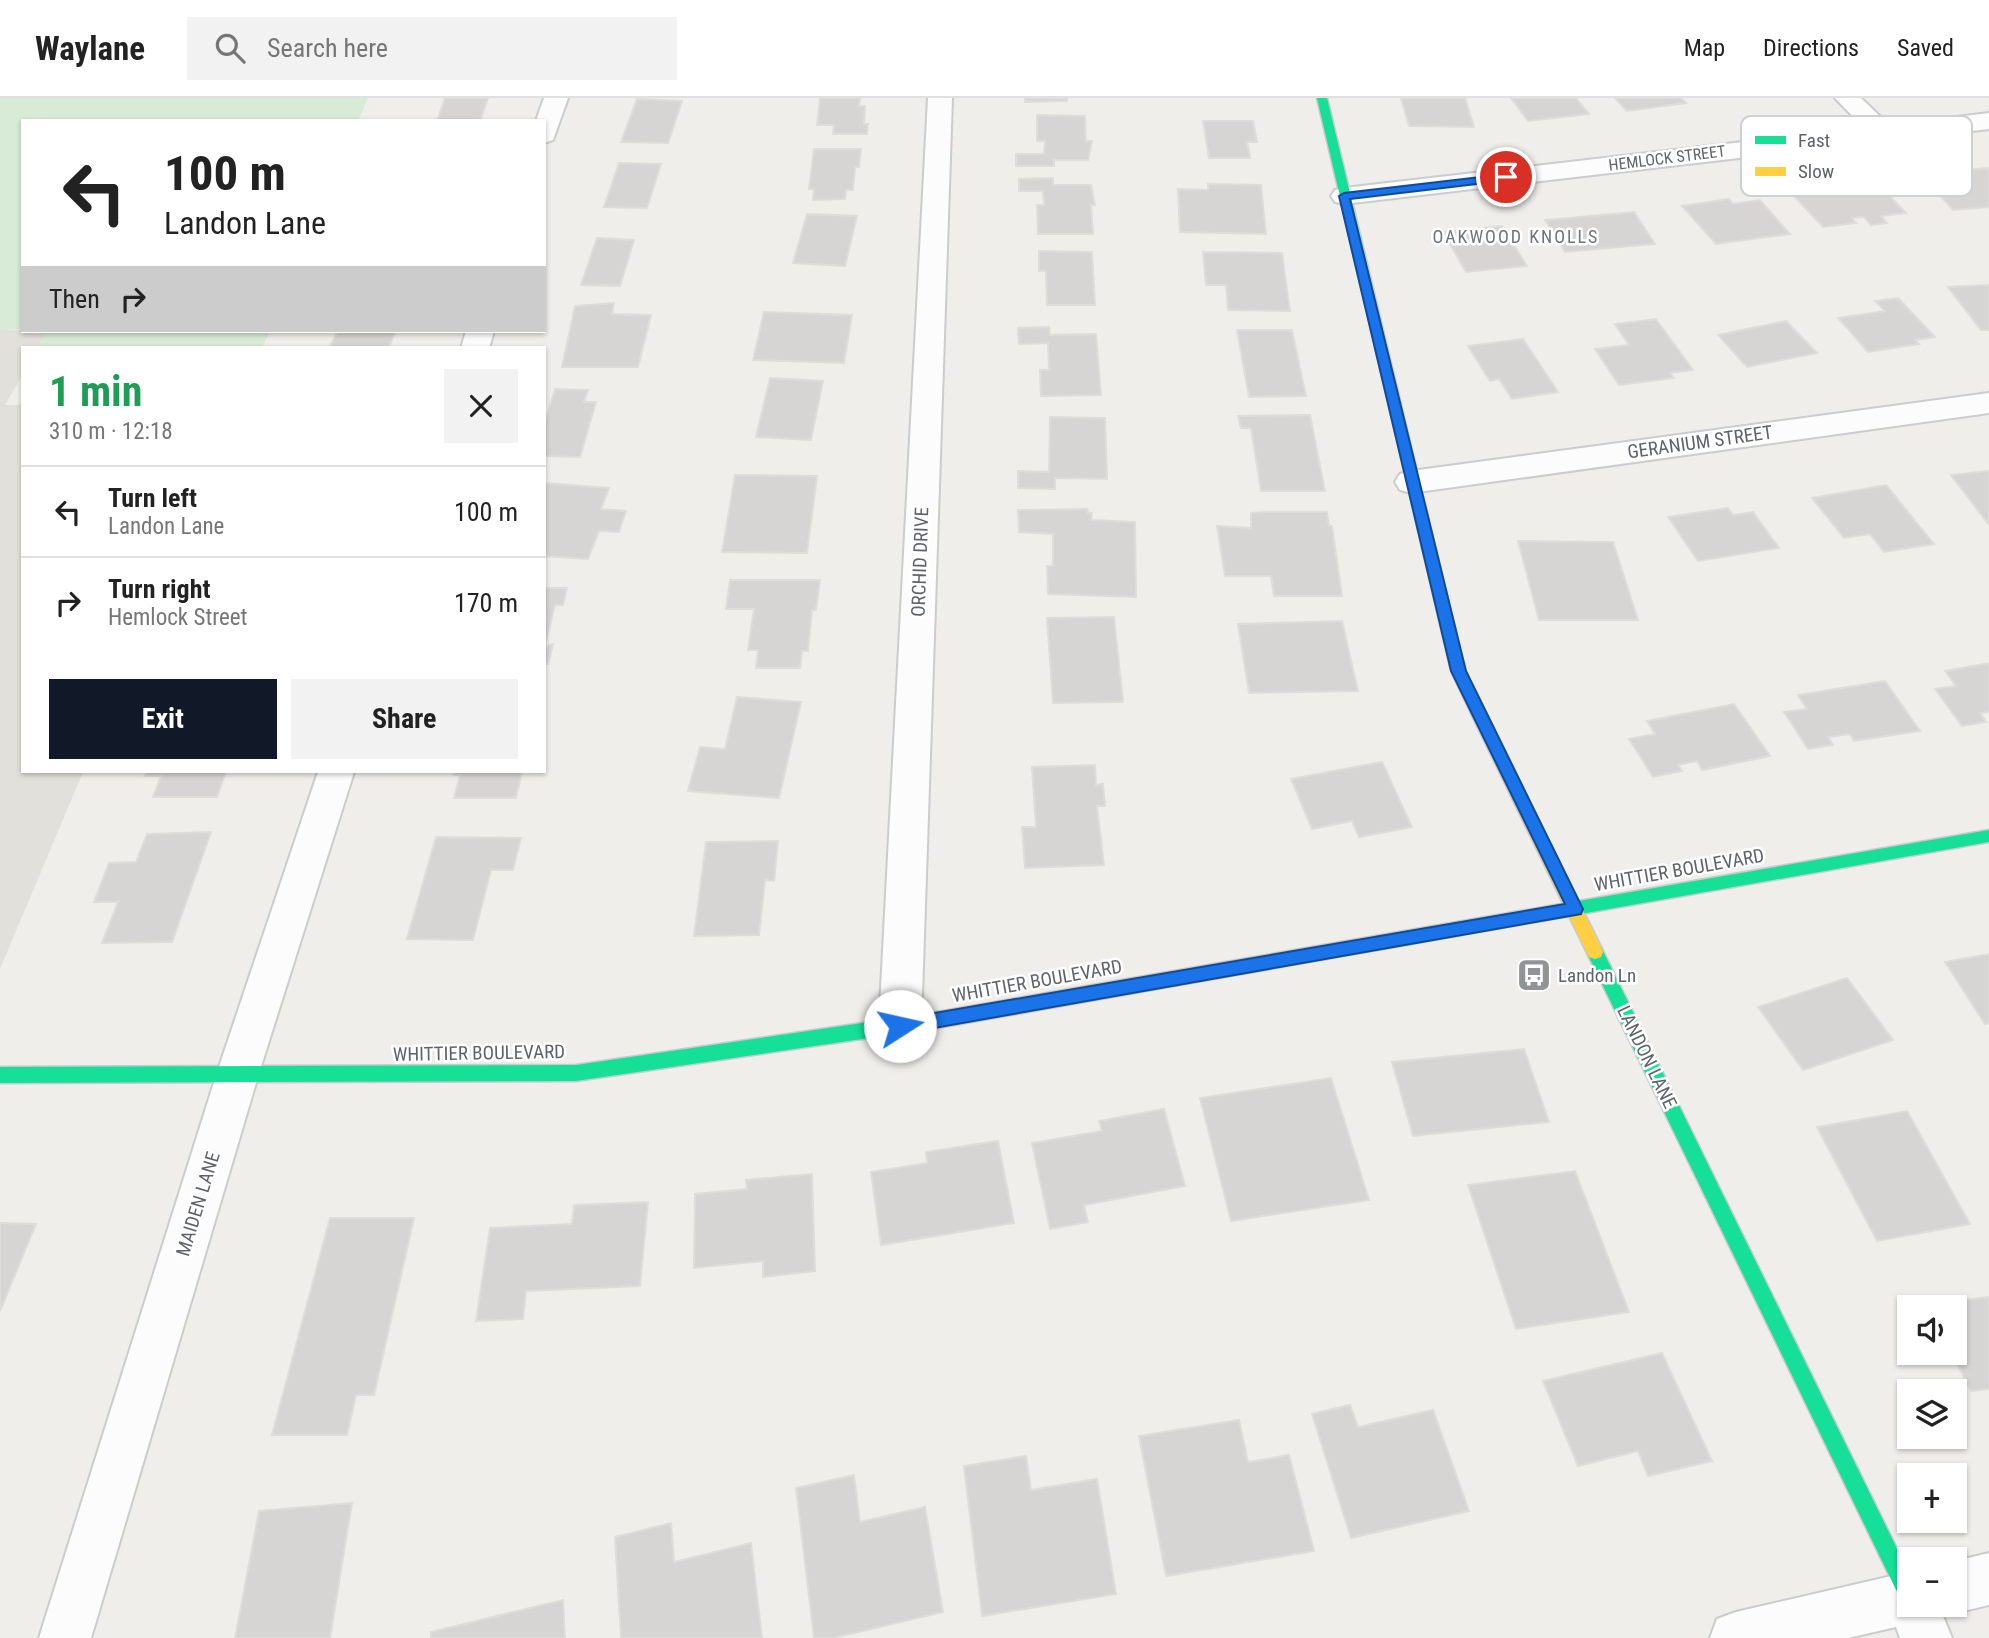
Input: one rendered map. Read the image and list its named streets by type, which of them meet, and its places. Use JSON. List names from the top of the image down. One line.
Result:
{"streets":{"street":["HEMLOCK STREET","GERANIUM STREET","ORCHID DRIVE","WHITTIER BOULEVARD","LANDON LANE","MAIDEN LANE"]},"crossings":[["HEMLOCK STREET","LANDON LANE"],["GERANIUM STREET","LANDON LANE"],["ORCHID DRIVE","WHITTIER BOULEVARD"],["WHITTIER BOULEVARD","LANDON LANE"],["WHITTIER BOULEVARD","MAIDEN LANE"]],"districts":["OAKWOOD KNOLLS"],"places":{"bus stop":["Landon Ln"]},"legend":["Fast","Slow"],"page":{"header":"Waylane","search":"Search here","nav":["Map","Directions","Saved"],"turn":["100 m","Landon Lane"],"then":"Then","heading":["1 min","310 m · 12:18"],"list":[{"name":"Turn left","note":"Landon Lane","value":"100 m"},{"name":"Turn right","note":"Hemlock Street","value":"170 m"}],"buttons":["Exit","Share"],"map_buttons":["+","−"]}}
